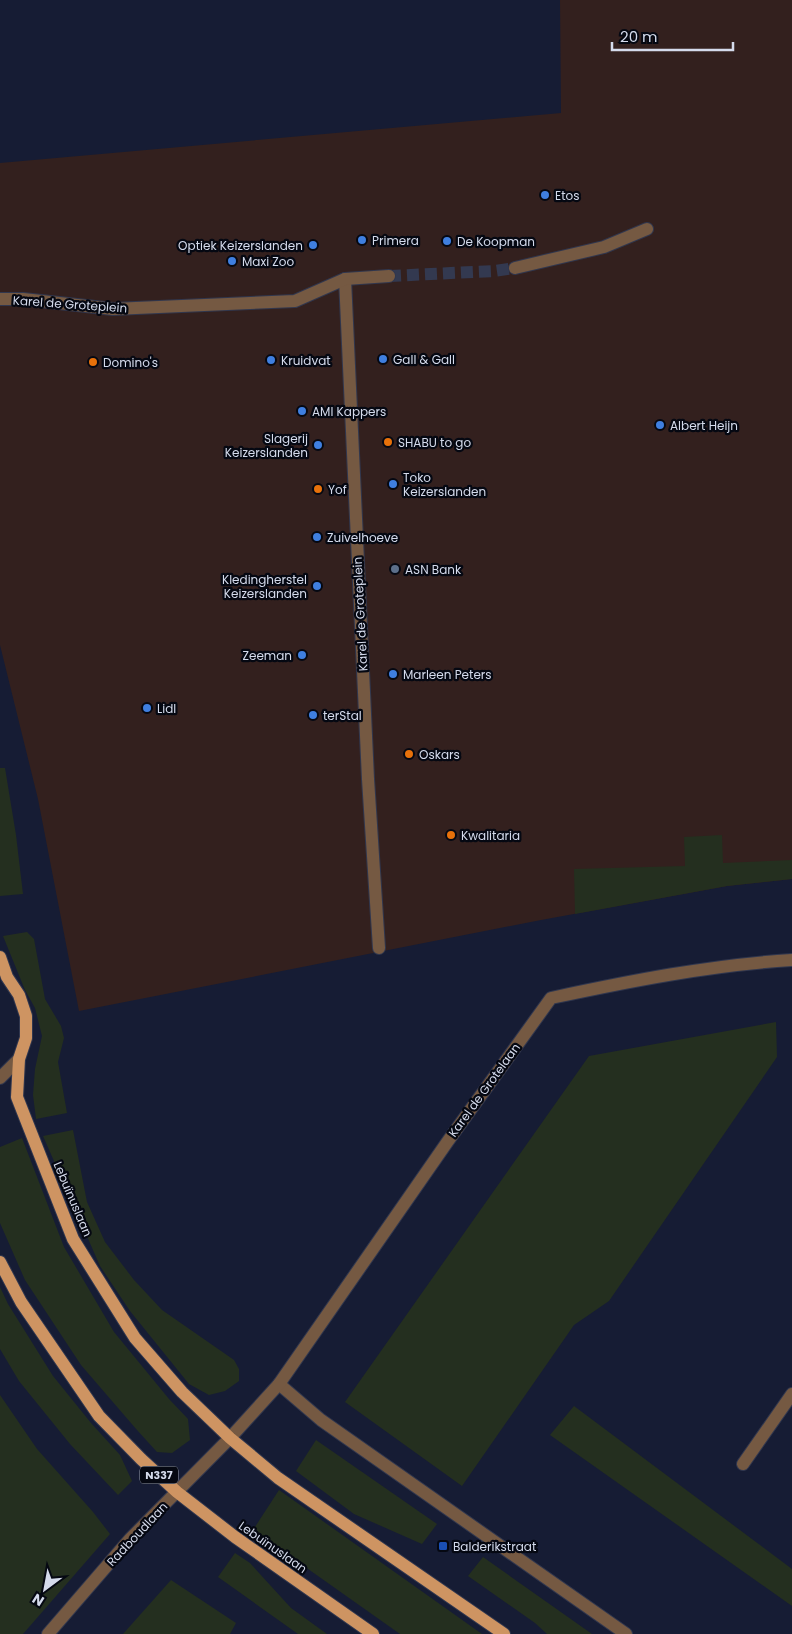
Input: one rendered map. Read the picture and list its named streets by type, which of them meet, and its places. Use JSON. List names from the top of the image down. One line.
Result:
{"streets":{"main road":["Lebuïnuslaan","N337"],"street":["Karel de Groteplein","Karel de Grotelaan","Radboudlaan"]},"crossings":[["Lebuïnuslaan","Radboudlaan"]],"places":{"other":["Etos","Primera","De Koopman","Optiek Keizerslanden","Maxi Zoo","Gall & Gall","Kruidvat","Domino's","AMI Kappers","Albert Heijn","SHABU to go","Slagerij Keizerslanden","Toko Keizerslanden","Yof","Zuivelhoeve","ASN Bank","Kledingherstel Keizerslanden","Zeeman","Marleen Peters","Lidl","terStal","Oskars","Kwalitaria"],"transit":["Balderikstraat"]},"scale_bar":"20 m","north":"bottom left"}
